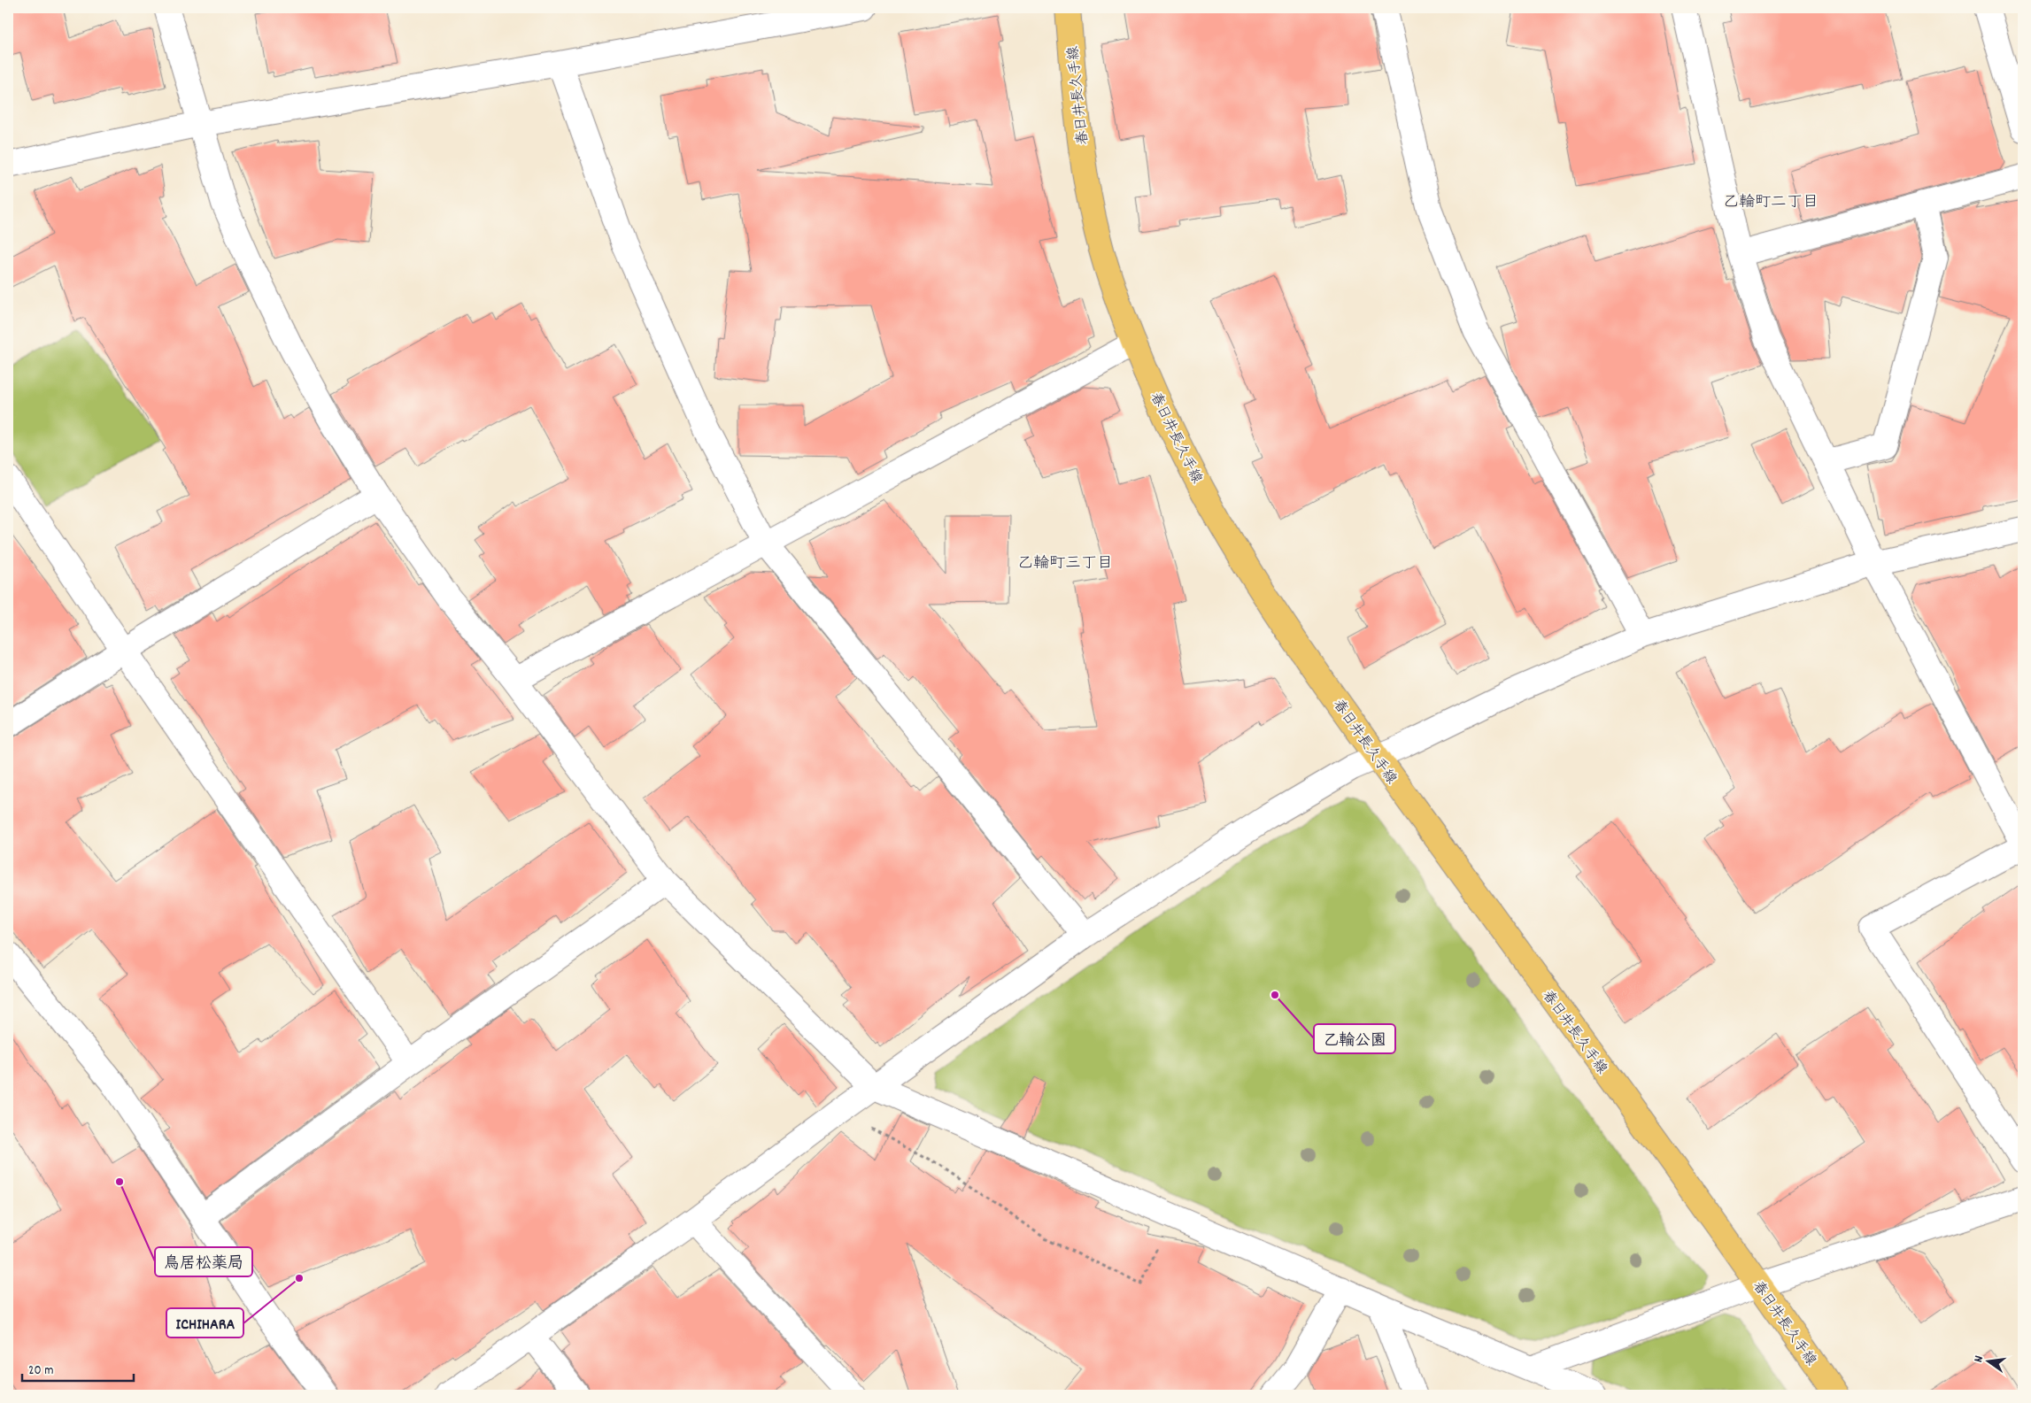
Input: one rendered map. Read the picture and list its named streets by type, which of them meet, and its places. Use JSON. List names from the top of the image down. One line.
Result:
{"streets":{"main road":["春日井長久手線"]},"districts":["乙輪町二丁目","乙輪町三丁目"],"places":["乙輪公園","鳥居松薬局","ICHIHARA"],"scale_bar":"20 m","north":"left"}
